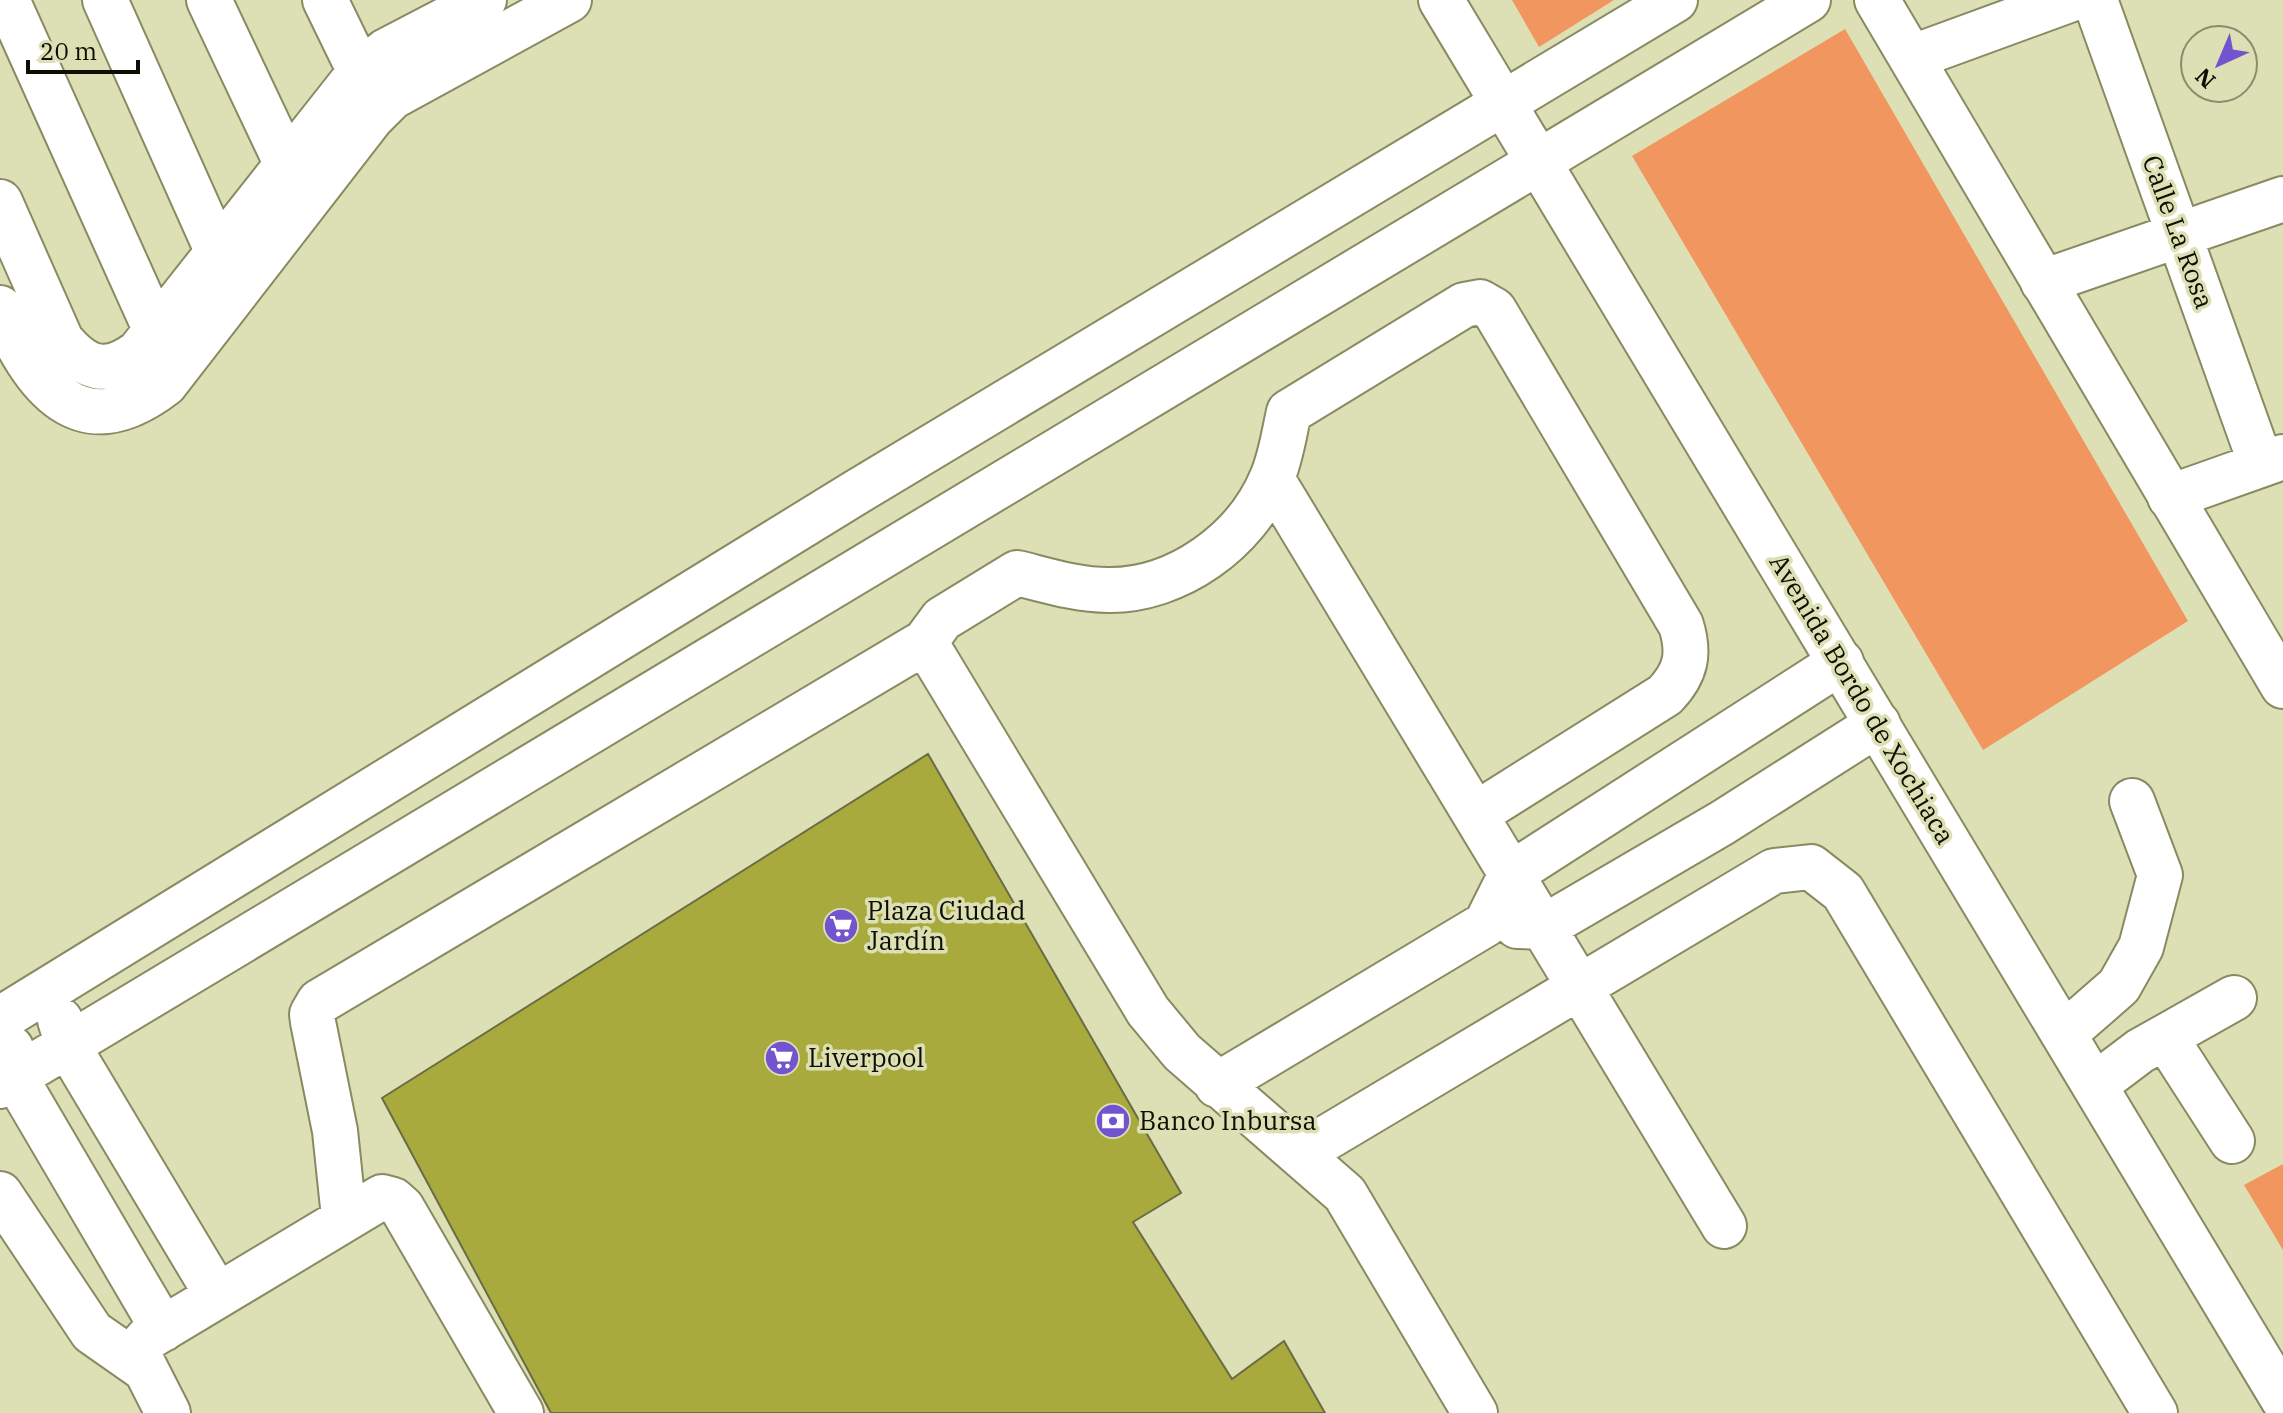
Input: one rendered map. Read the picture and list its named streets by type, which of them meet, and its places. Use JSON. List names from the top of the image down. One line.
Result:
{"streets":{"street":["Calle La Rosa","Avenida Bordo de Xochiaca"]},"places":{"supermarket":["Plaza Ciudad Jardín","Liverpool"],"bank":["Banco Inbursa"]},"scale_bar":"20 m","north":"bottom left"}
